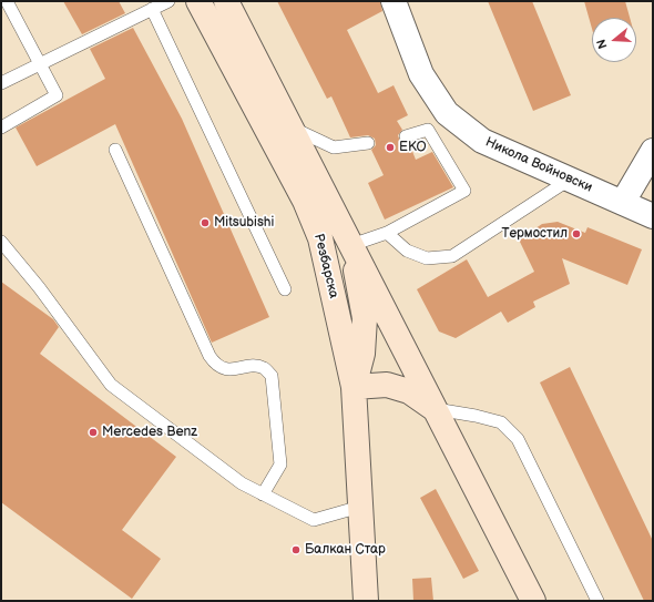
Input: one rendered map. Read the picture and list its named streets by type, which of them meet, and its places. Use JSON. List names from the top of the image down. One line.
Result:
{"streets":{"street":["Никола Войновски","Резбарска"]},"places":["EKO","Mitsubishi","Термостил","Mercedes Benz","Балкан Стар"],"north":"left"}
